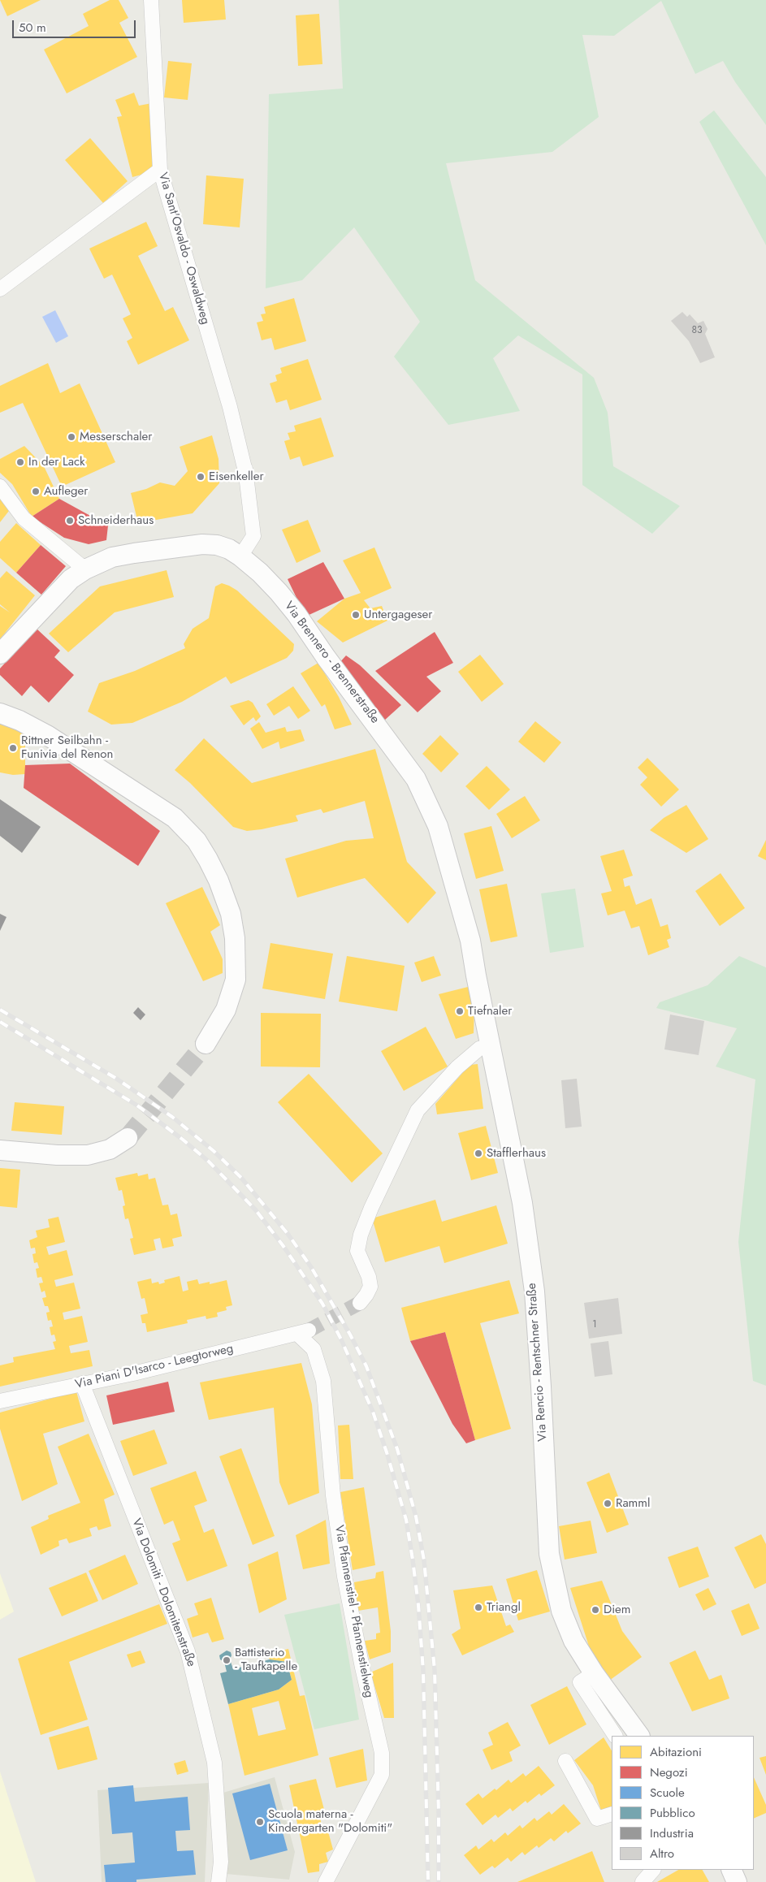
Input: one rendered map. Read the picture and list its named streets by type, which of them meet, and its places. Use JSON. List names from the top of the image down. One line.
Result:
{"streets":{"street":["Via Sant'Osvaldo - Oswaldweg","Via Brennero - Brennerstraße","Via Rencio - Rentschner Straße","Via Piani D'Isarco - Leegtorweg","Via Dolomiti - Dolomitenstraße","Via Pfannenstiel - Pfannenstielweg"]},"crossings":[["Via Sant'Osvaldo - Oswaldweg","Via Brennero - Brennerstraße"],["Via Brennero - Brennerstraße","Via Rencio - Rentschner Straße"],["Via Piani D'Isarco - Leegtorweg","Via Dolomiti - Dolomitenstraße"],["Via Piani D'Isarco - Leegtorweg","Via Pfannenstiel - Pfannenstielweg"]],"places":["Messerschaler","In der Lack","Eisenkeller","Aufleger","Schneiderhaus","Untergageser","Rittner Seilbahn - Funivia del Renon","Tiefnaler","Stafflerhaus","Ramml","Triangl","Diem","Battisterio - Taufkapelle","Scuola materna - Kindergarten \"Dolomiti\""],"house_numbers":["83","1"],"legend":["Abitazioni","Negozi","Scuole","Pubblico","Industria","Altro"],"scale_bar":"50 m"}
